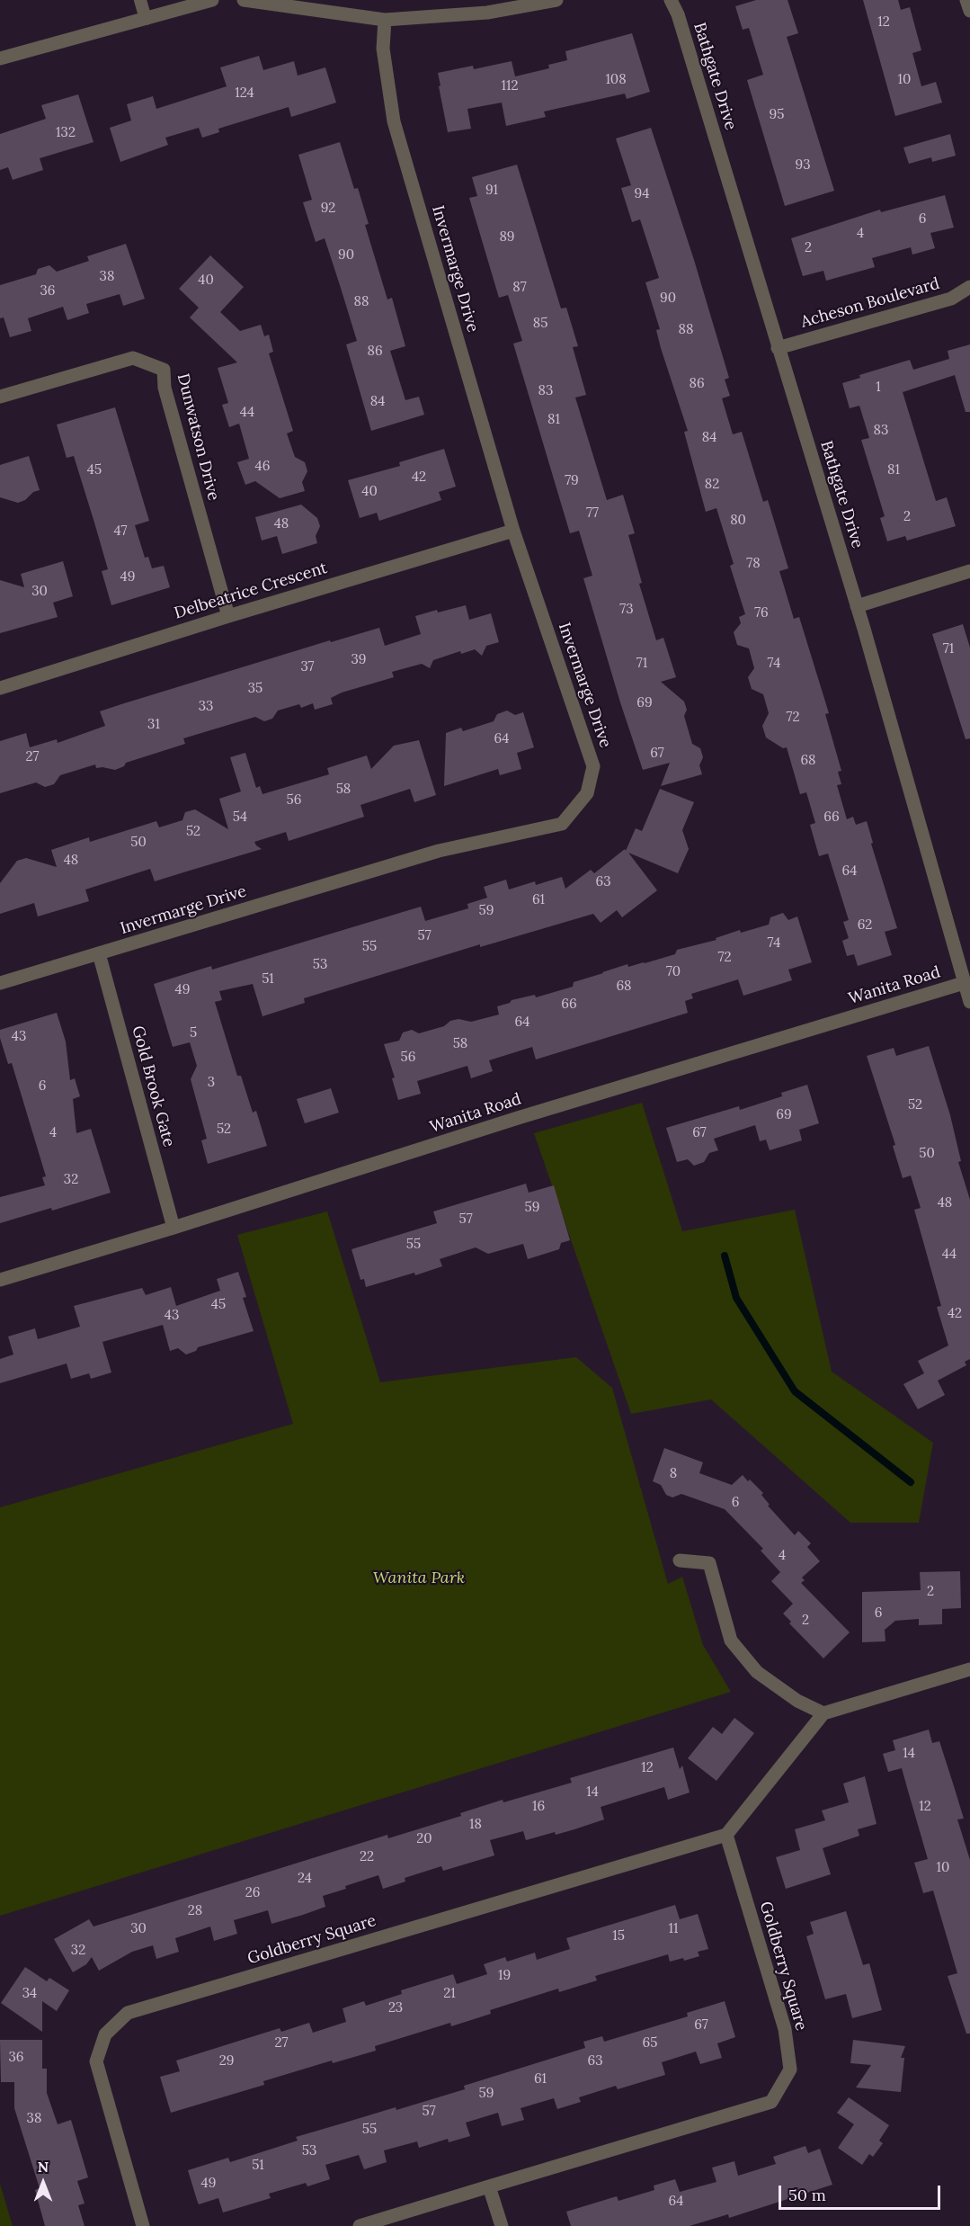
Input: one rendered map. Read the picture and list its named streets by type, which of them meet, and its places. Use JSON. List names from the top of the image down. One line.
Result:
{"streets":{"street":["Bathgate Drive","Invermarge Drive","Acheson Boulevard","Dunwatson Drive","Delbeatrice Crescent","Wanita Road","Gold Brook Gate","Goldberry Square"]},"crossings":[["Bathgate Drive","Acheson Boulevard"],["Bathgate Drive","Wanita Road"],["Invermarge Drive","Delbeatrice Crescent"],["Invermarge Drive","Gold Brook Gate"],["Dunwatson Drive","Delbeatrice Crescent"],["Wanita Road","Gold Brook Gate"]],"parks":["Wanita Park"],"house_numbers":["12","108","10","112","124","95","132","93","91","94","92","6","4","89","2","90","38","40","87","36","90","88","85","88","86","86","1","83","84","44","81","83","84","46","45","81","42","79","82","40","77","2","80","48","47","78","49","30","73","76","71","39","71","74","37","35","69","33","72","31","64","67","27","68","58","56","54","66","52","50","48","64","63","61","59","62","57","74","55","72","53","70","51","68","49","66","64","5","43","58","56","3","6","52","69","52","4","67","50","32","48","59","57","55","44","45","42","43","8","6","4","2","6","2","14","12","14","16","12","18","20","22","10","24","26","28","30","11","15","32","19","34","21","23","67","27","65","36","29","63","61","59","57","38","55","53","51","49","64"],"scale_bar":"50 m","north":"top"}
